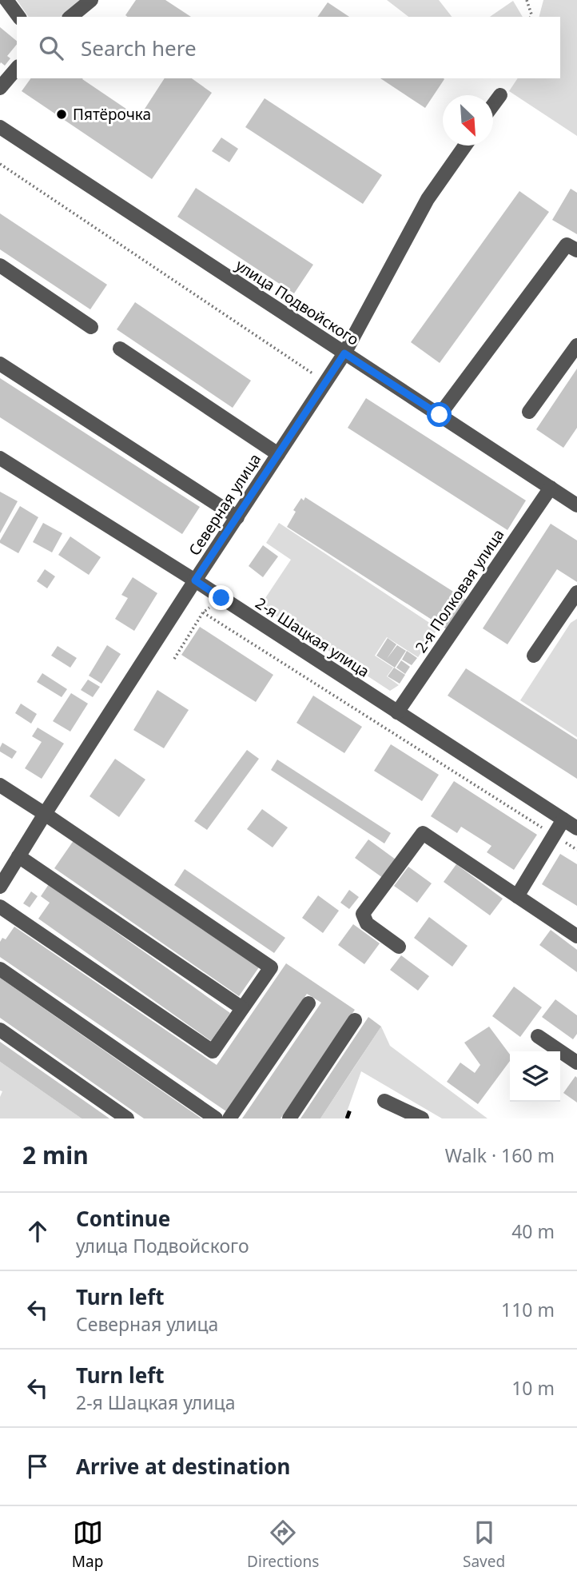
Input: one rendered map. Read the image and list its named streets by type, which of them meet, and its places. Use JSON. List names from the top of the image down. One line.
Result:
{"streets":{"street":["улица Подвойского","Северная улица","2-я Полковая улица","2-я Шацкая улица"]},"crossings":[["улица Подвойского","Северная улица"],["улица Подвойского","2-я Полковая улица"],["Северная улица","2-я Шацкая улица"],["2-я Полковая улица","2-я Шацкая улица"]],"places":["Пятёрочка"],"north":"bottom right","page":{"search":"Search here","heading":["2 min","Walk · 160 m"],"list":[["Continue","улица Подвойского","40 m"],["Turn left","Северная улица","110 m"],["Turn left","2-я Шацкая улица","10 m"],"Arrive at destination"],"nav":["Map","Directions","Saved"]}}
